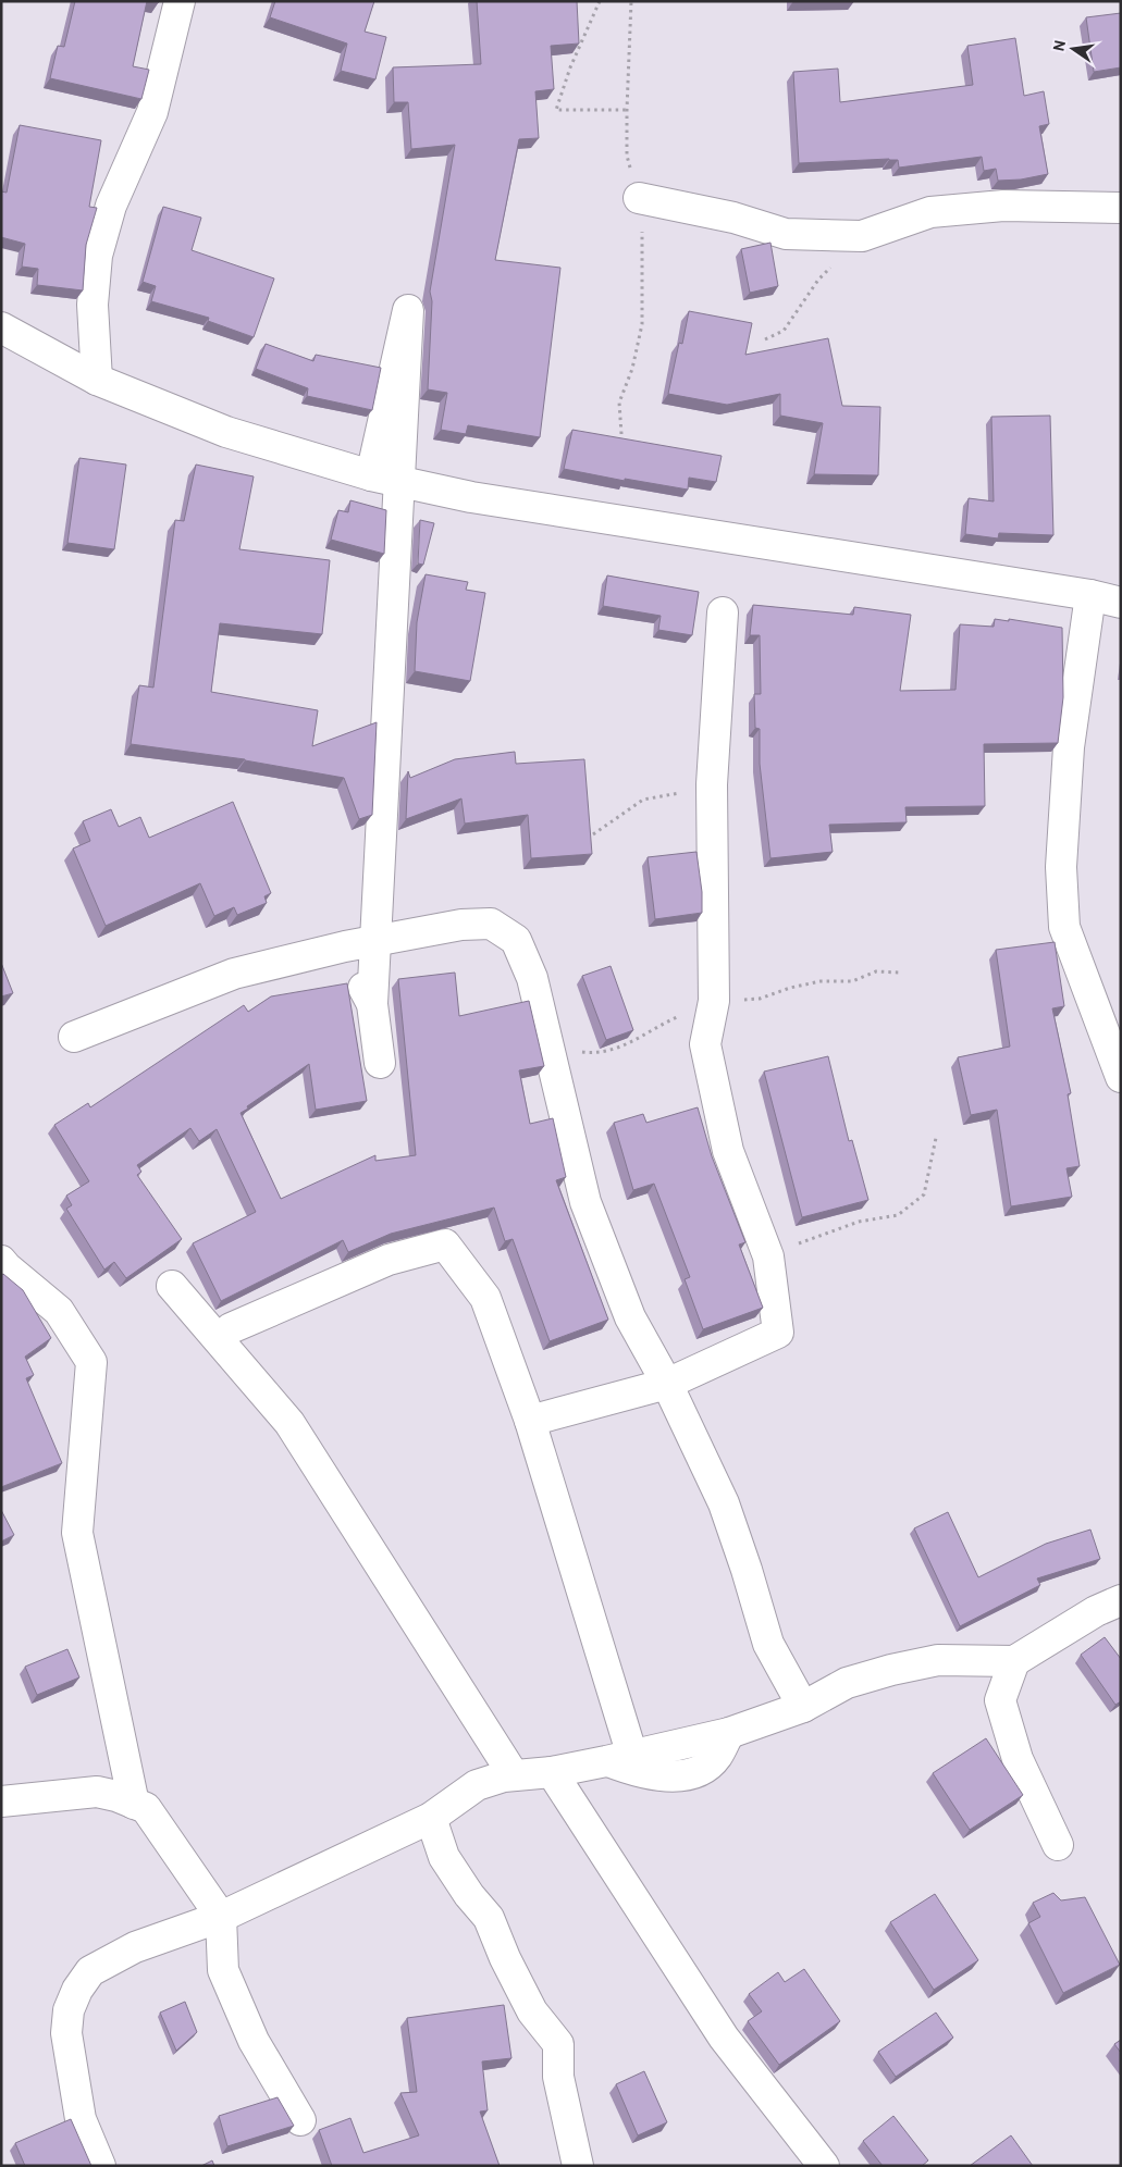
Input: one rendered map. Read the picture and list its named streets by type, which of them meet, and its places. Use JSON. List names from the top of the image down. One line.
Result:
{"north":"left"}
